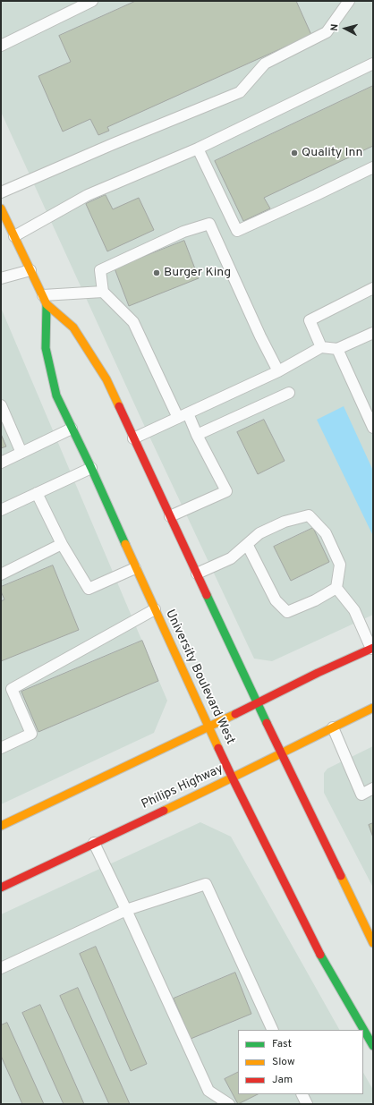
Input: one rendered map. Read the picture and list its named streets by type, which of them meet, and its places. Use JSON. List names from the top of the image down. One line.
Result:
{"streets":{"main road":["University Boulevard West","Philips Highway"]},"crossings":[["University Boulevard West","Philips Highway"]],"places":["Quality Inn","Burger King"],"legend":["Fast","Slow","Jam"],"north":"left"}
